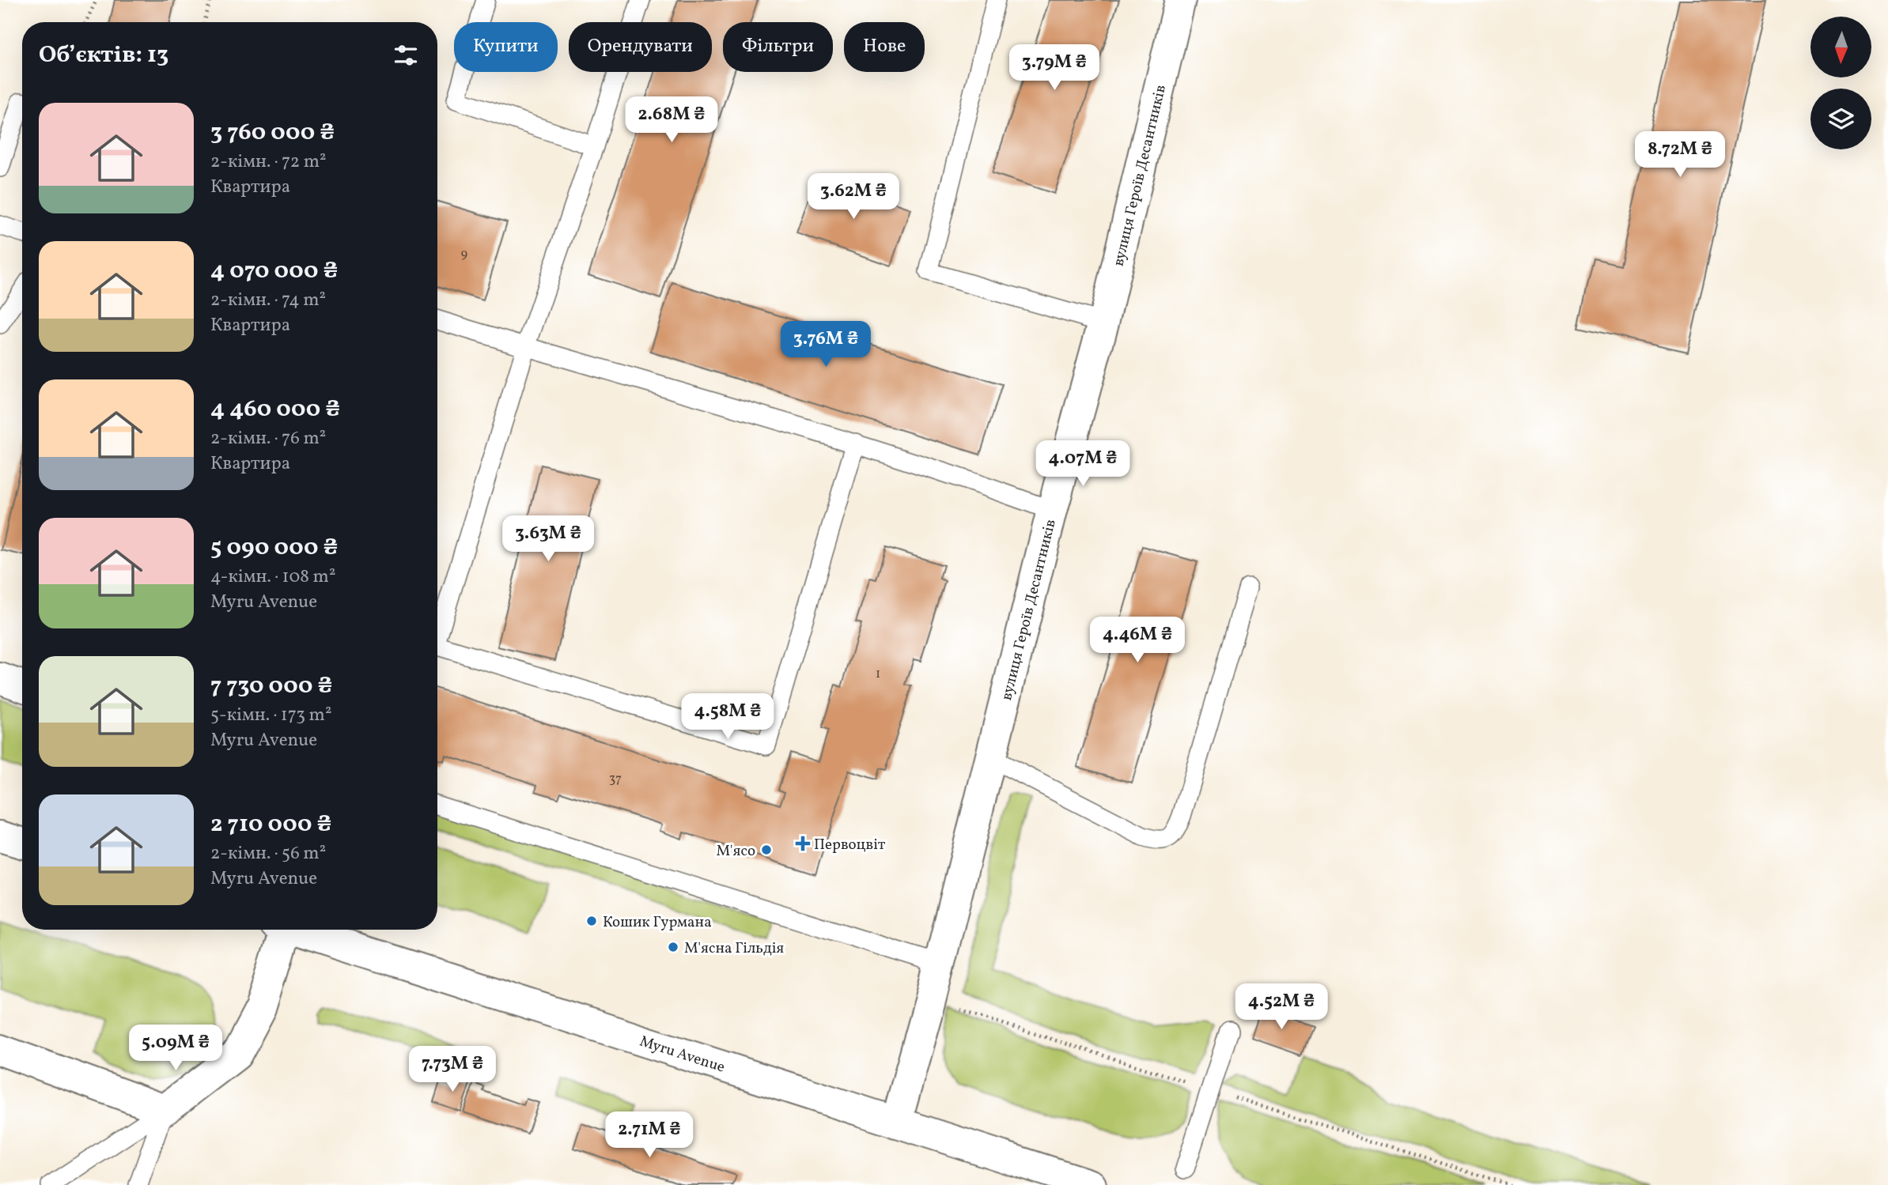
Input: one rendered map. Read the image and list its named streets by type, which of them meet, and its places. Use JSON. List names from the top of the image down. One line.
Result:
{"streets":{"street":["вулиця Героїв Десантників","Myru Avenue"]},"crossings":[["вулиця Героїв Десантників","Myru Avenue"]],"places":{"health":["Первоцвіт"],"other":["М'ясо","Кошик Гурмана","М'ясна Гільдія"]},"house_numbers":["9","1","37"],"north":"bottom","page":{"chip":["Купити","Орендувати","Фільтри","Нове"],"heading":"Об’єктів: 13","price":["3.79M ₴","2.68M ₴","8.72M ₴","3.62M ₴","3.76M ₴","4.07M ₴","3.63M ₴","4.46M ₴","4.58M ₴","4.52M ₴","5.09M ₴","7.73M ₴","2.71M ₴"],"list":[{"name":"3 760 000 ₴","note":"2-кімн. · 72 m² · Квартира"},{"name":"4 070 000 ₴","note":"2-кімн. · 74 m² · Квартира"},{"name":"4 460 000 ₴","note":"2-кімн. · 76 m² · Квартира"},{"name":"5 090 000 ₴","note":"4-кімн. · 108 m² · Myru Avenue"},{"name":"7 730 000 ₴","note":"5-кімн. · 173 m² · Myru Avenue"},{"name":"2 710 000 ₴","note":"2-кімн. · 56 m² · Myru Avenue"}]}}
